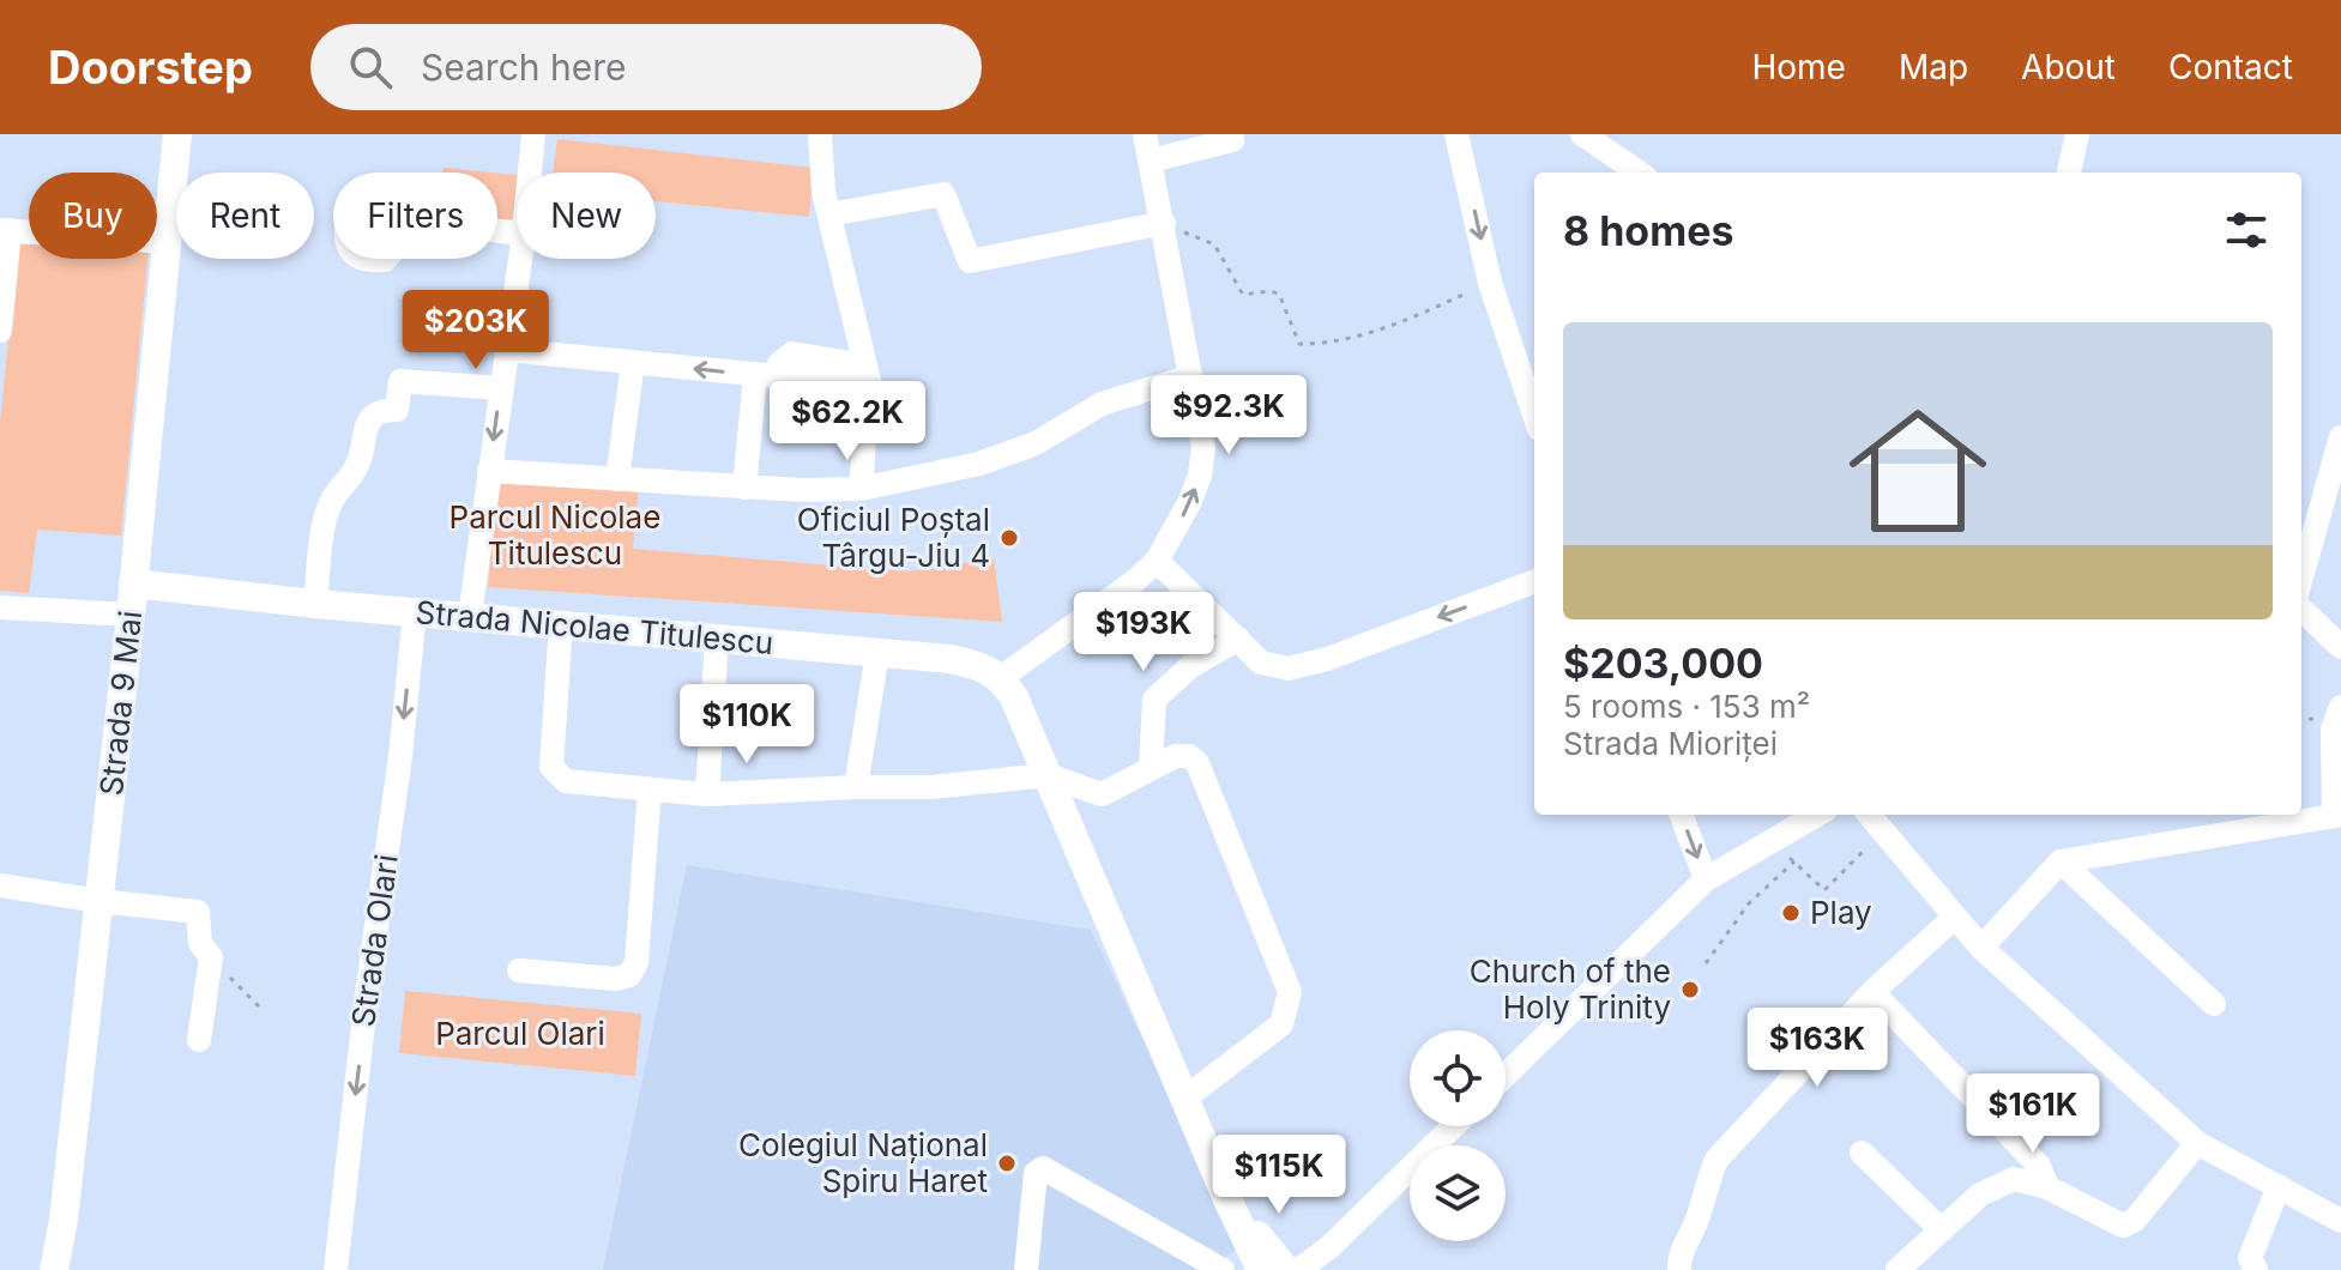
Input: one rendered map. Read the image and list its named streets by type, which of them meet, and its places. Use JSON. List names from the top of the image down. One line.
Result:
{"streets":{"main road":["Strada Nicolae Titulescu","Strada 9 Mai"],"street":["Strada Olari"]},"crossings":[["Strada Nicolae Titulescu","Strada 9 Mai"],["Strada Nicolae Titulescu","Strada Olari"]],"one_way":["Strada Olari"],"parks":["Parcul Nicolae Titulescu","Parcul Olari"],"places":["Oficiul Poștal Târgu-Jiu 4","Play","Church of the Holy Trinity","Colegiul Național Spiru Haret"],"page":{"header":"Doorstep","search":"Search here","nav":["Home","Map","About","Contact"],"chip":["Buy","Rent","Filters","New"],"heading":"8 homes","list":[{"name":"$203,000","note":"5 rooms · 153 m² · Strada Mioriței"}],"price":["$203K","$92.3K","$62.2K","$193K","$110K","$163K","$161K","$115K"]}}
